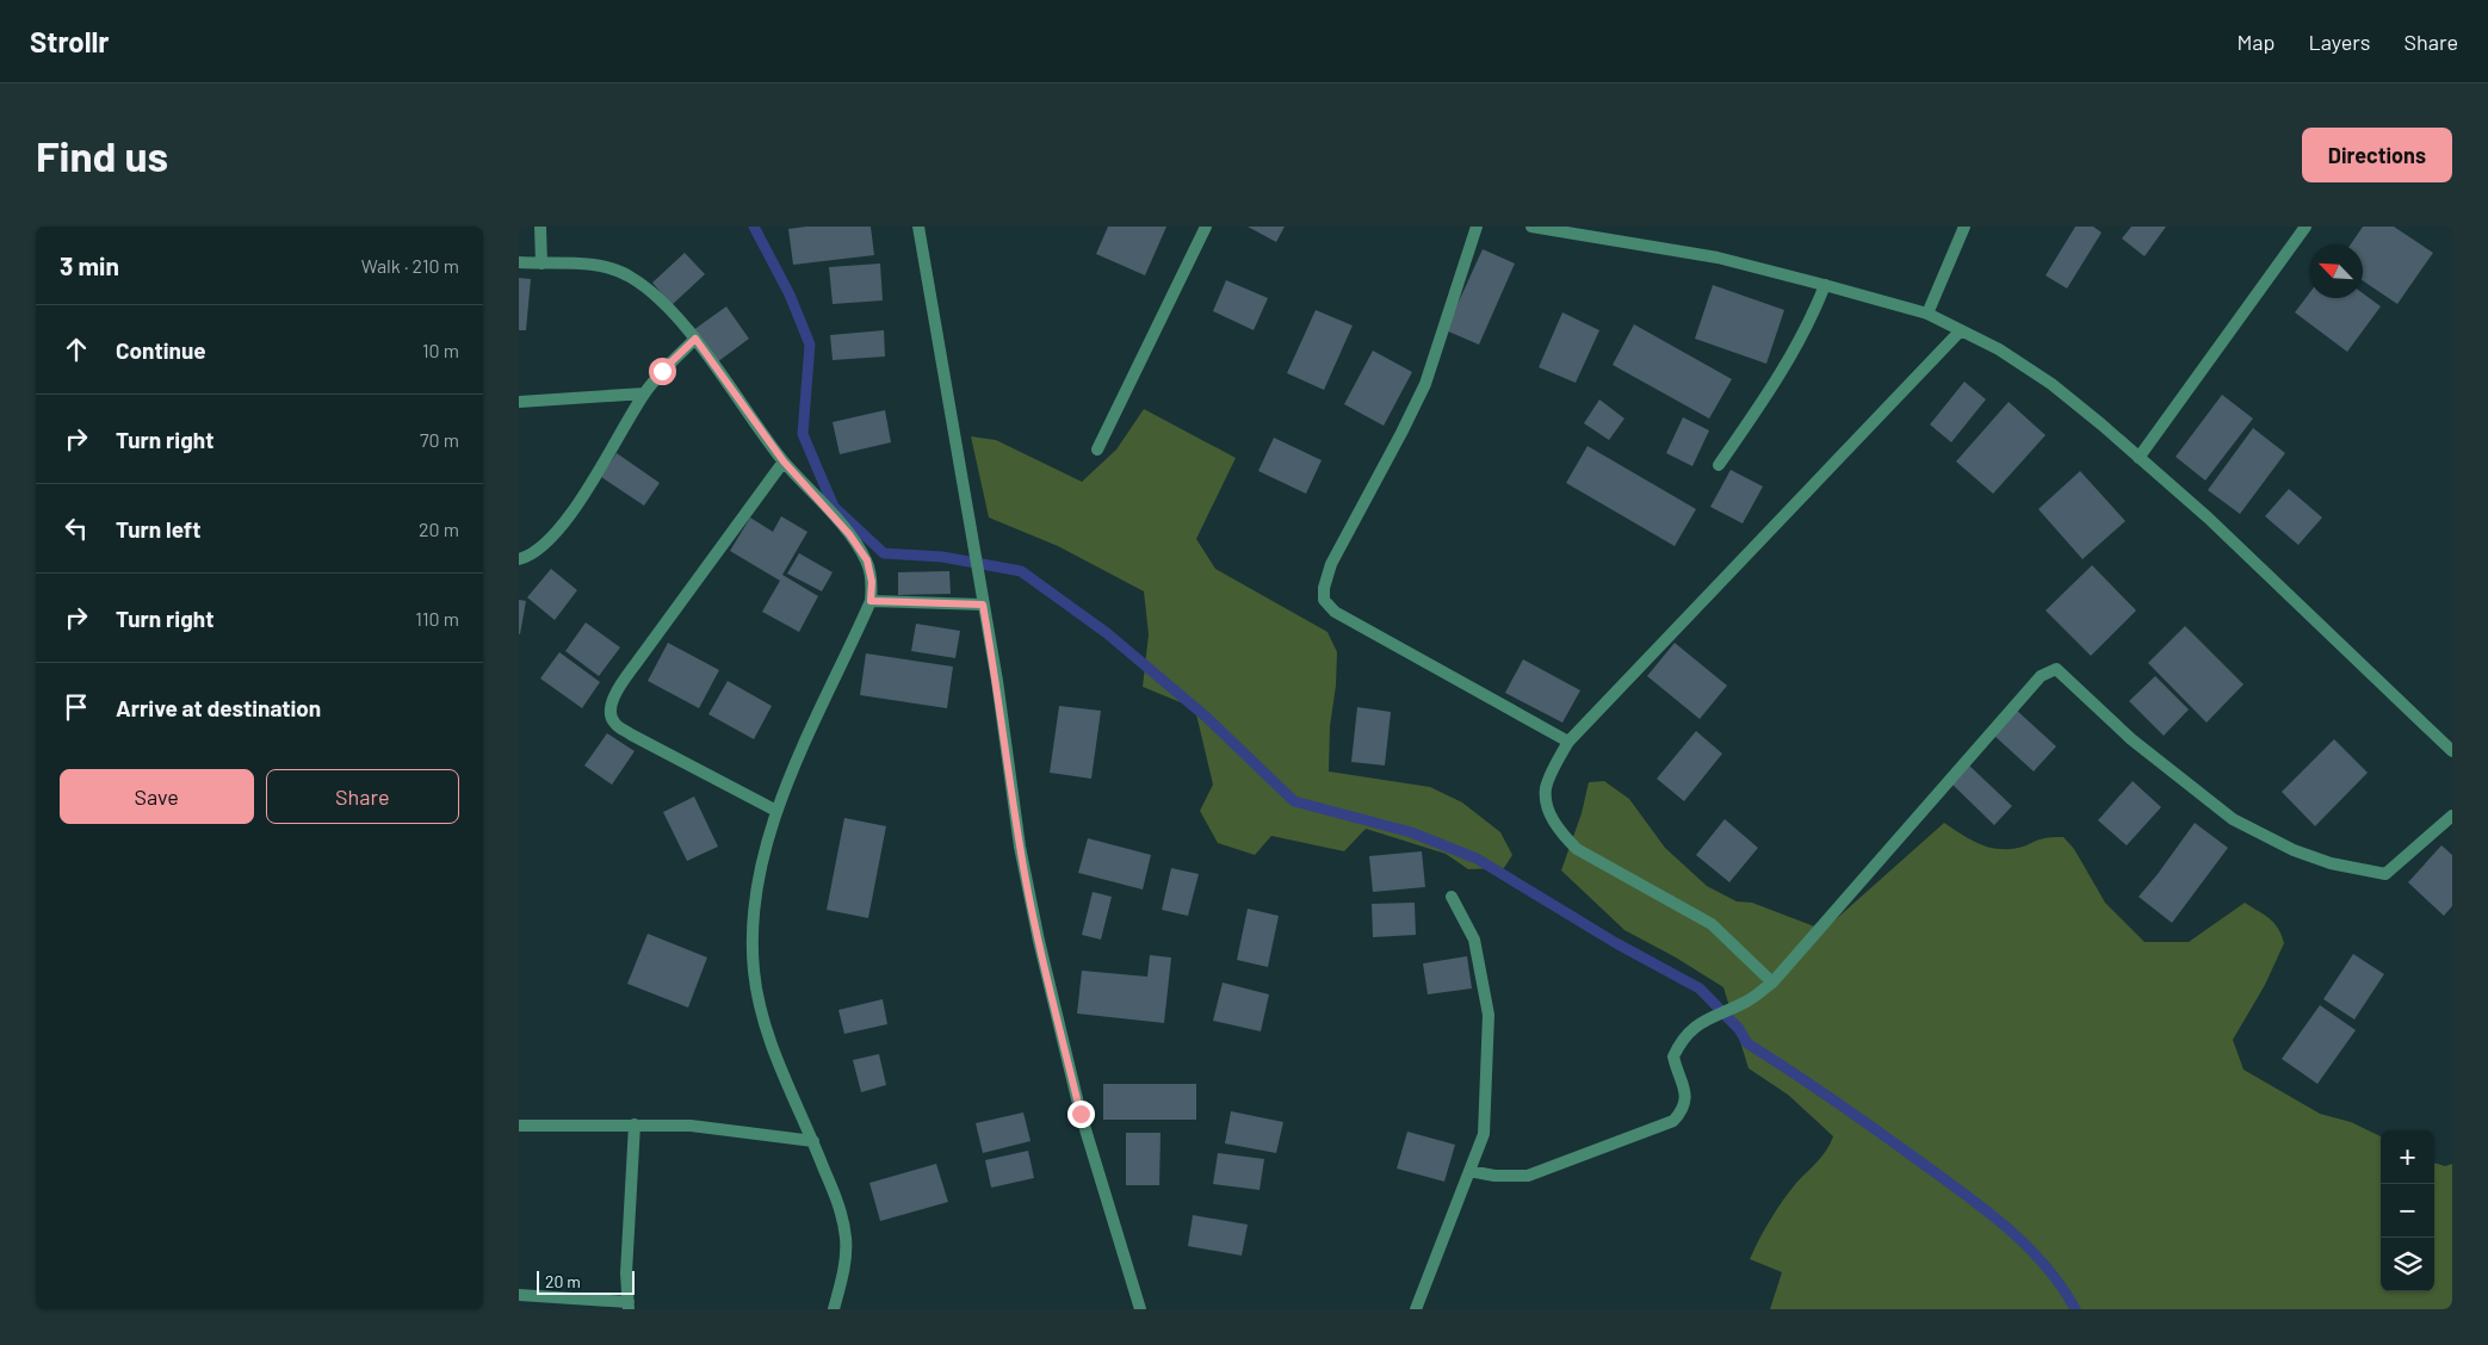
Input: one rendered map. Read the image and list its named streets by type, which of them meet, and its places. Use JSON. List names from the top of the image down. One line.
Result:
{"scale_bar":"20 m","north":"top left","page":{"header":"Strollr","nav":["Map","Layers","Share"],"buttons":["Directions",["Save","Share"]],"title":"Find us","heading":["3 min","Walk · 210 m"],"list":[["Continue","10 m"],["Turn right","70 m"],["Turn left","20 m"],["Turn right","110 m"],"Arrive at destination"],"map_buttons":["+","−"],"scale":"20 m"}}
